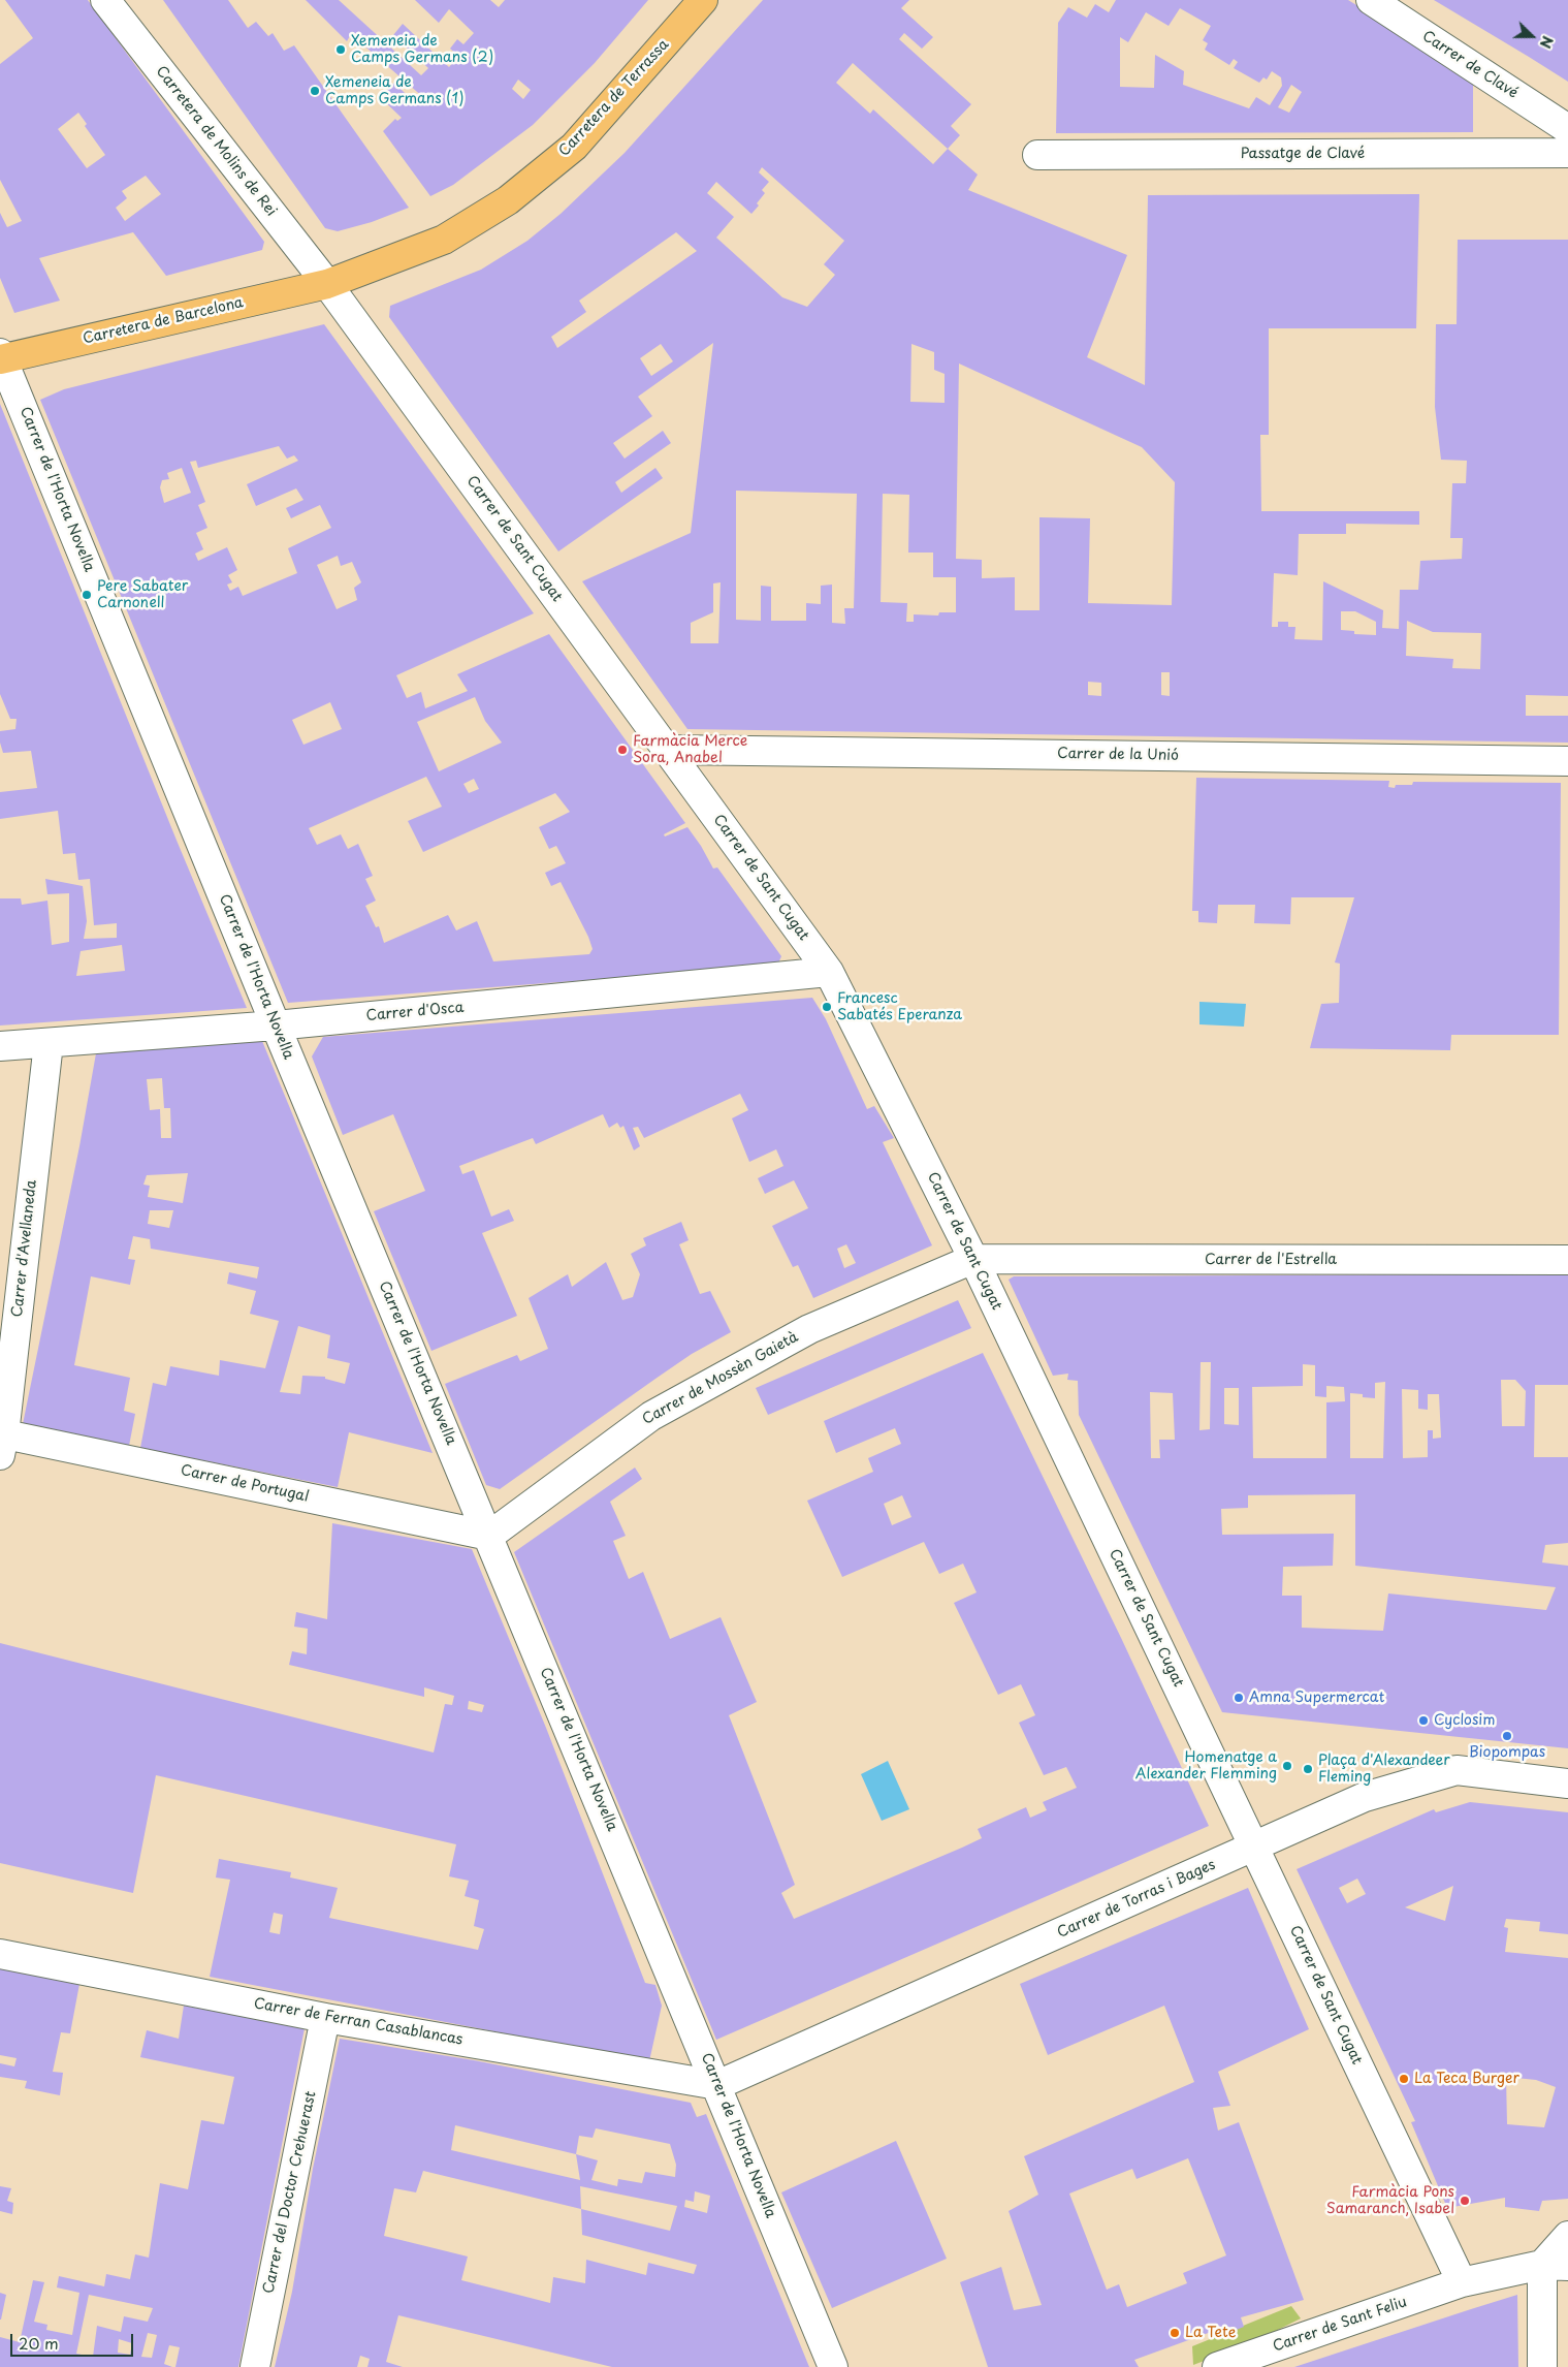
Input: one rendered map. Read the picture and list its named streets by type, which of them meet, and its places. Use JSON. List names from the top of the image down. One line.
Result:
{"streets":{"main road":["Carretera de Terrassa","Carretera de Barcelona"],"street":["Carrer de Clavé","Carretera de Molins de Rei","Passatge de Clavé","Carrer de l'Horta Novella","Carrer de Sant Cugat","Carrer de la Unió","Carrer d'Osca","Carrer d'Avellaneda","Carrer de l'Estrella","Carrer de Mossèn Gaietà","Carrer de Portugal","Carrer de Torras i Bages","Carrer de Ferran Casablancas","Carrer del Doctor Crehuerast","Carrer de Sant Feliu"]},"crossings":[["Carretera de Terrassa","Carretera de Molins de Rei"],["Carretera de Terrassa","Carretera de Barcelona"],["Carretera de Terrassa","Carrer de Sant Cugat"],["Carretera de Molins de Rei","Carretera de Barcelona"],["Carretera de Molins de Rei","Carrer de Sant Cugat"],["Carretera de Barcelona","Carrer de l'Horta Novella"],["Carretera de Barcelona","Carrer de Sant Cugat"],["Carrer de l'Horta Novella","Carrer d'Osca"],["Carrer de l'Horta Novella","Carrer de Mossèn Gaietà"],["Carrer de l'Horta Novella","Carrer de Portugal"],["Carrer de l'Horta Novella","Carrer de Torras i Bages"],["Carrer de l'Horta Novella","Carrer de Ferran Casablancas"],["Carrer de Sant Cugat","Carrer de la Unió"],["Carrer de Sant Cugat","Carrer d'Osca"],["Carrer de Sant Cugat","Carrer de l'Estrella"],["Carrer de Sant Cugat","Carrer de Mossèn Gaietà"],["Carrer de Sant Cugat","Carrer de Torras i Bages"],["Carrer de Sant Cugat","Carrer de Sant Feliu"],["Carrer d'Osca","Carrer d'Avellaneda"],["Carrer d'Avellaneda","Carrer de Portugal"],["Carrer de l'Estrella","Carrer de Mossèn Gaietà"],["Carrer de Mossèn Gaietà","Carrer de Portugal"],["Carrer de Torras i Bages","Carrer de Ferran Casablancas"],["Carrer de Ferran Casablancas","Carrer del Doctor Crehuerast"]],"places":["Xemeneia de Camps Germans (2)","Xemeneia de Camps Germans (1)","Pere Sabater Carnonell","Farmàcia Merce Sora, Anabel","Francesc Sabatés Eperanza","Amna Supermercat","Cyclosim","Biopompas","Homenatge a Alexander Flemming","Plaça d'Alexandeer Fleming","La Teca Burger","Farmàcia Pons Samaranch, Isabel","La Tete"],"scale_bar":"20 m","north":"right"}
